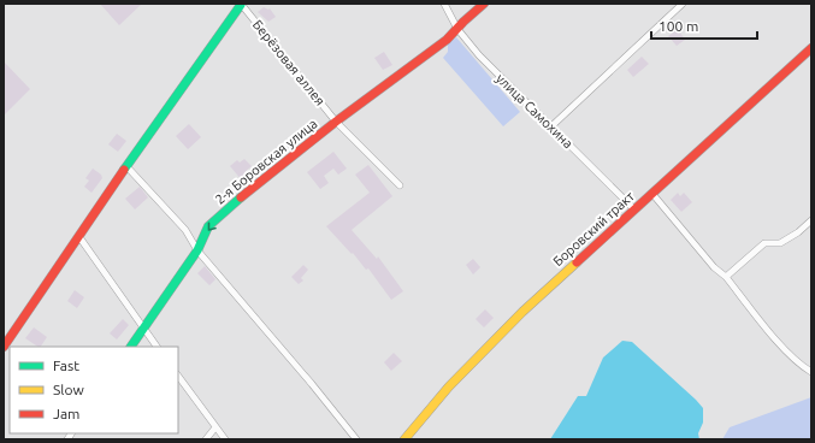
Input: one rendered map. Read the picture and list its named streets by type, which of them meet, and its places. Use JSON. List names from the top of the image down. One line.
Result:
{"streets":{"street":["Берёзовая аллея","улица Самохина","2-я Боровская улица","Боровский тракт"]},"crossings":[["Берёзовая аллея","2-я Боровская улица"],["улица Самохина","2-я Боровская улица"],["улица Самохина","Боровский тракт"]],"one_way":["2-я Боровская улица"],"legend":["Fast","Slow","Jam"],"scale_bar":"100 m"}
